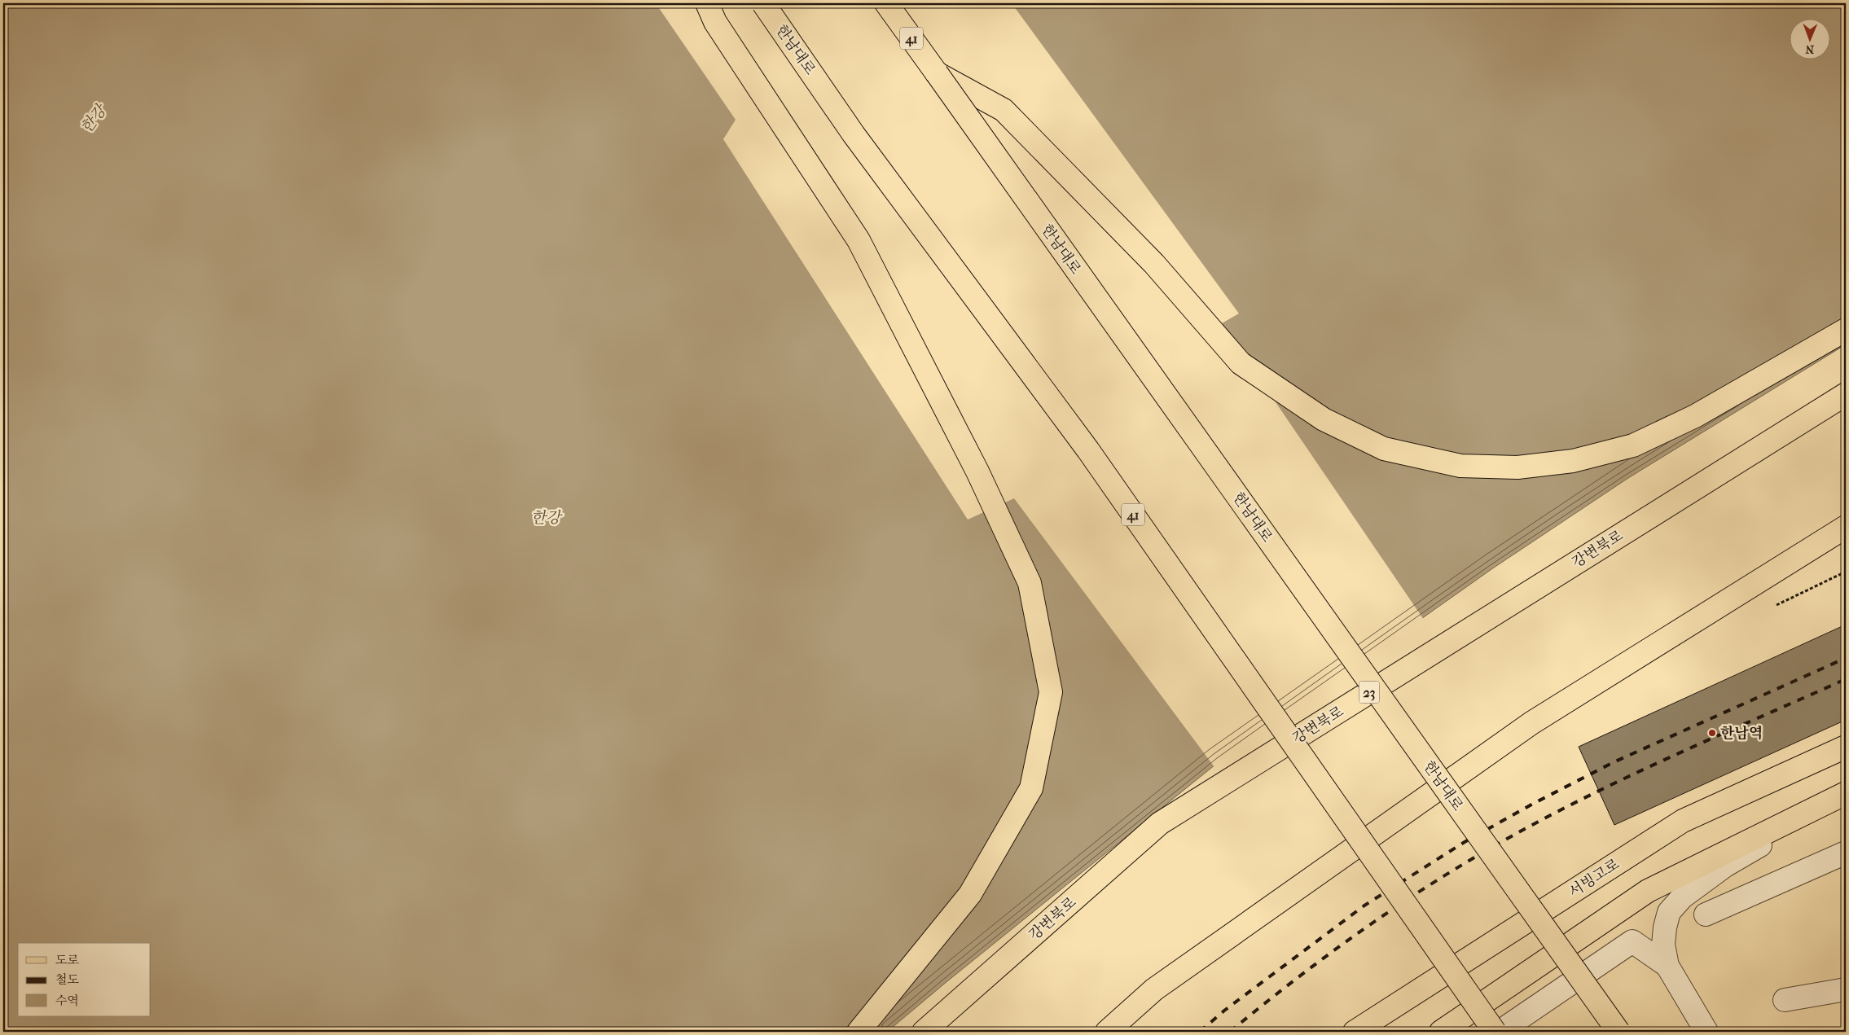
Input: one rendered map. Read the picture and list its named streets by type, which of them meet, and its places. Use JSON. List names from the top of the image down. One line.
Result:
{"streets":{"main road":["41","한남대로","강변북로","23","서빙고로"]},"water":["한강"],"places":["한남역"],"legend":["도로","철도","수역"],"north":"bottom"}
